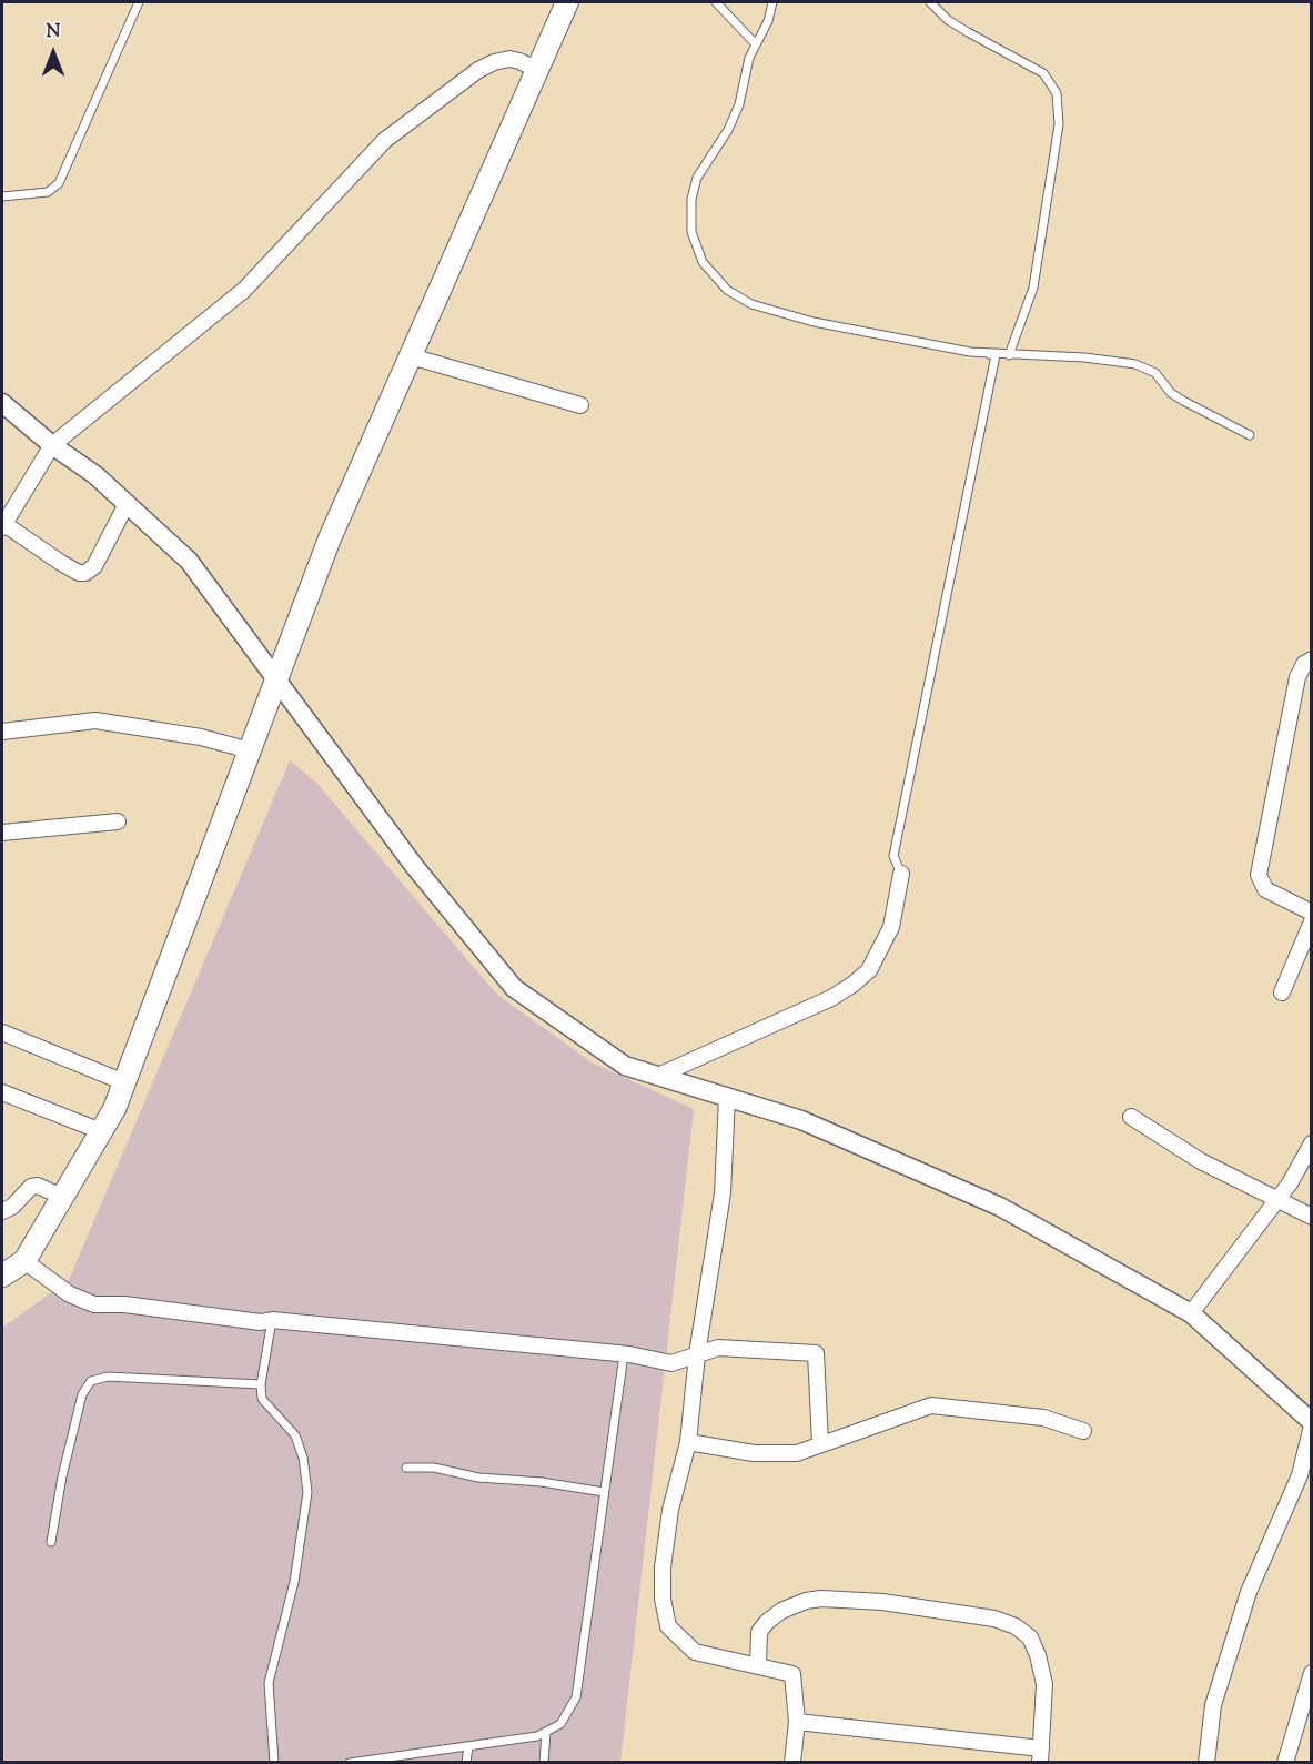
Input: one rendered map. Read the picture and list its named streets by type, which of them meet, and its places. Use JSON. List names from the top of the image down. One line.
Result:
{"north":"top"}
